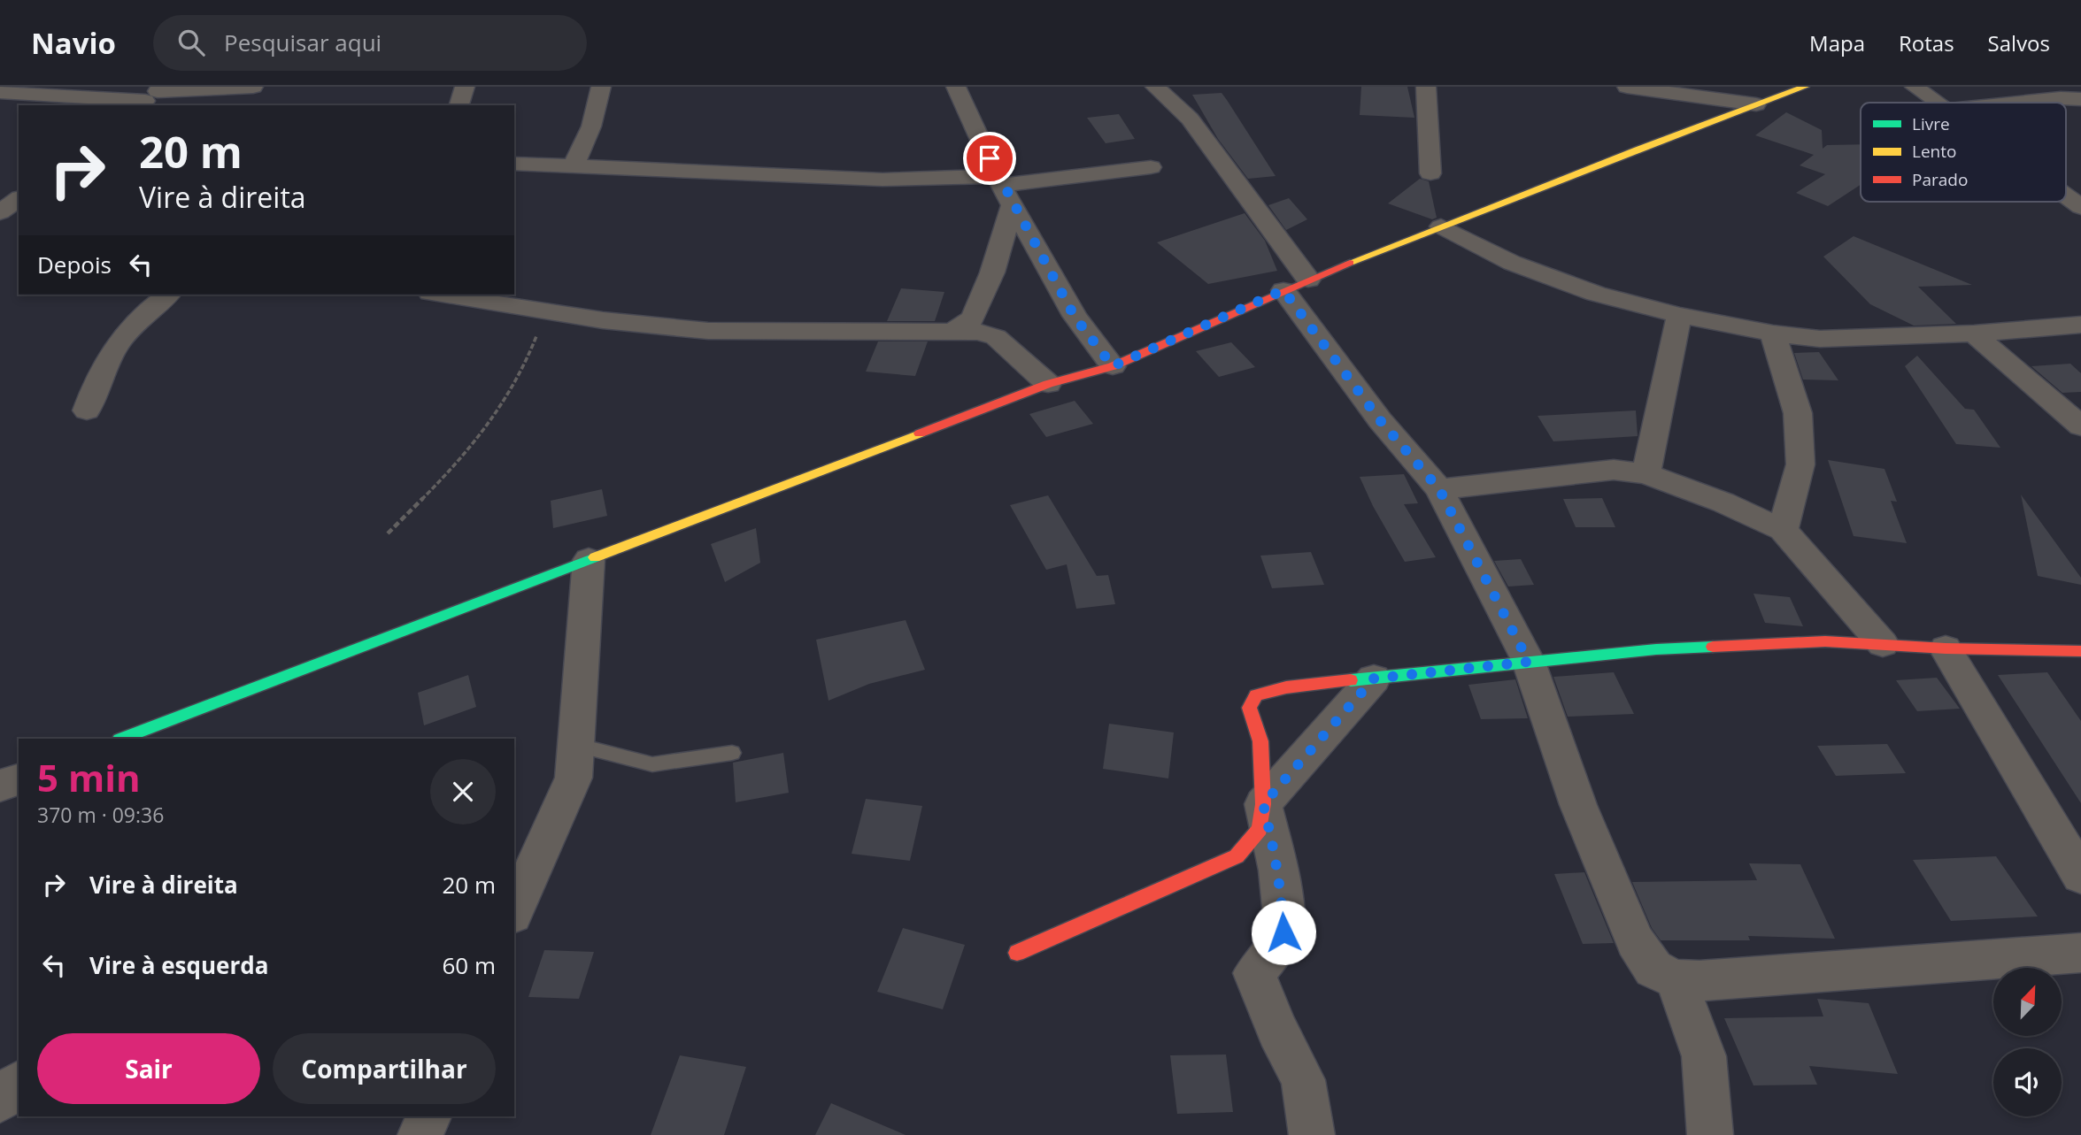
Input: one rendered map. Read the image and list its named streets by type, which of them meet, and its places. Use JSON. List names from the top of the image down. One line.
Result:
{"legend":["Livre","Lento","Parado"],"north":"top right","page":{"header":"Navio","search":"Pesquisar aqui","nav":["Mapa","Rotas","Salvos"],"turn":["20 m","Vire à direita"],"then":"Depois","heading":["5 min","370 m · 09:36"],"list":[{"name":"Vire à direita","value":"20 m"},{"name":"Vire à esquerda","value":"60 m"}],"buttons":["Sair","Compartilhar"]}}
